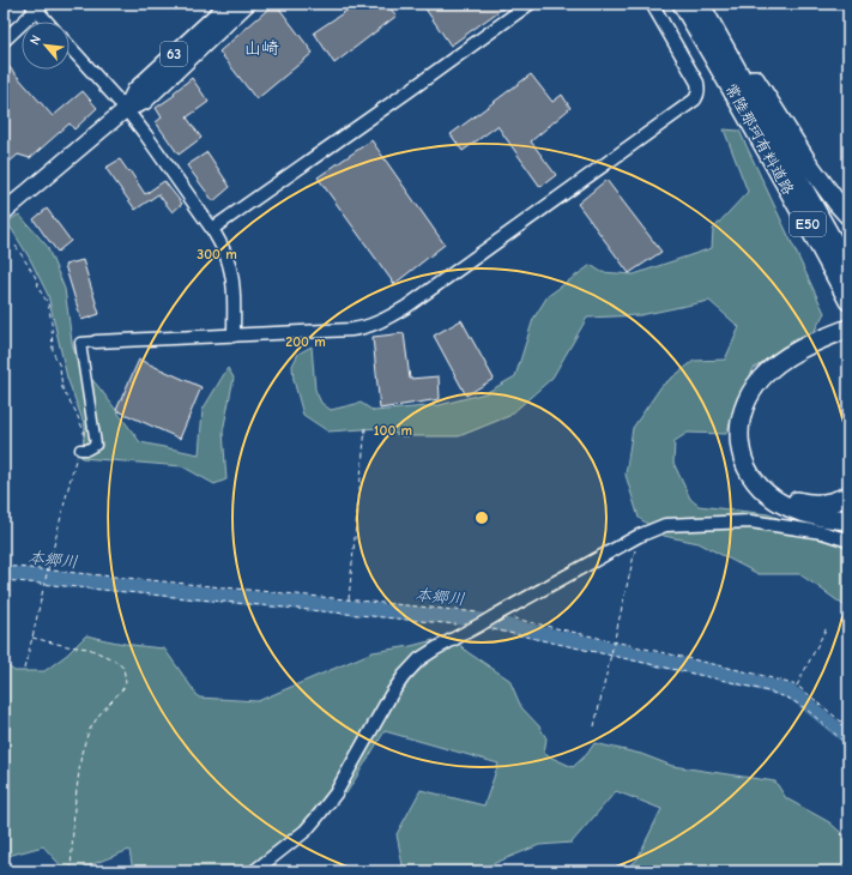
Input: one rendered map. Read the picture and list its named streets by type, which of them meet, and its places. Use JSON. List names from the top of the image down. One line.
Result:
{"streets":{"highway":["常陸那珂有料道路","E50"],"main road":["63"]},"districts":["山崎"],"water":["本郷川"],"north":"top left","rings":["300 m","200 m","100 m"]}
